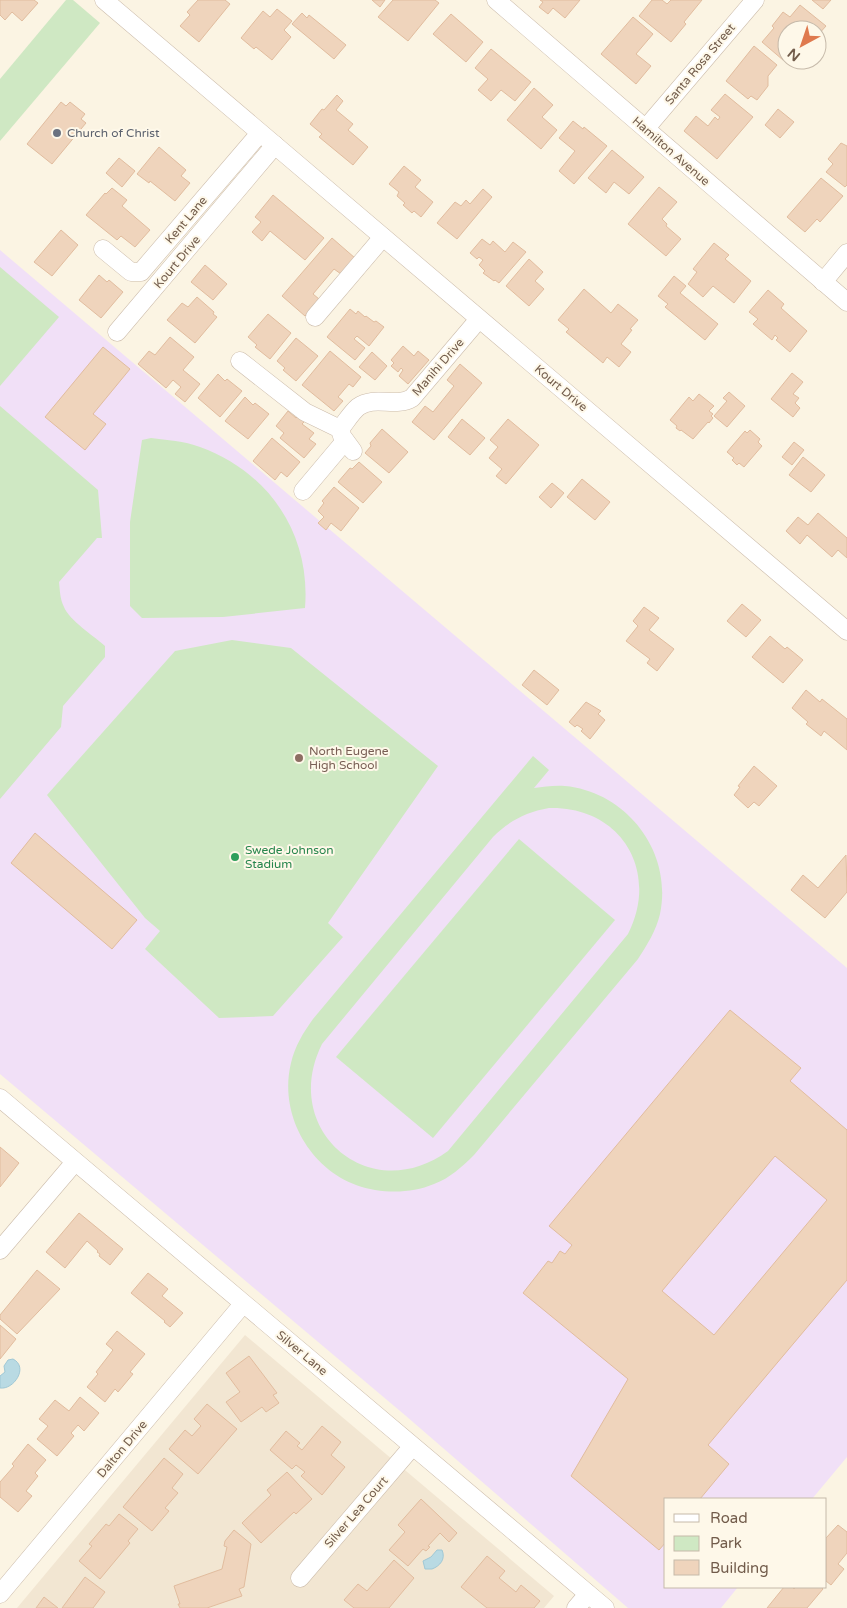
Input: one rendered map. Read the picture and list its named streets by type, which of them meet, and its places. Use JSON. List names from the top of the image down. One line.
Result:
{"streets":{"street":["Santa Rosa Street","Hamilton Avenue","Kent Lane","Kourt Drive","Manihi Drive","Silver Lane","Dalton Drive","Silver Lea Court"]},"crossings":[["Santa Rosa Street","Hamilton Avenue"],["Kent Lane","Kourt Drive"],["Kourt Drive","Manihi Drive"],["Silver Lane","Dalton Drive"],["Silver Lane","Silver Lea Court"]],"places":["Church of Christ","North Eugene High School","Swede Johnson Stadium"],"legend":["Road","Park","Building"],"north":"bottom left"}
